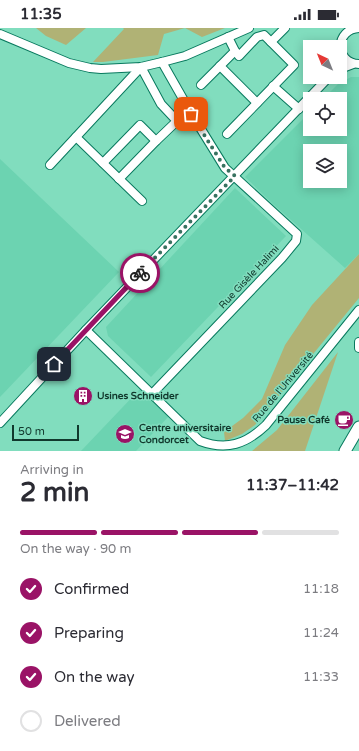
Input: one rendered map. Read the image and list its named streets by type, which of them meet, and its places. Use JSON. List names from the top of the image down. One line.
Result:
{"streets":{"street":["Rue Gisèle Halimi","Rue de l'Université"]},"crossings":[["Rue Gisèle Halimi","Rue de l'Université"]],"places":{"building":["Usines Schneider"],"cafe":["Pause Café"],"school or university":["Centre universitaire Condorcet"]},"scale_bar":"50 m","north":"top left","page":{"status":"11:35","scale":"50 m","heading":["2 min","Arriving in","11:37–11:42"],"bar":"On the way · 90 m","list":[["Confirmed","11:18"],["Preparing","11:24"],["On the way","11:33"],"Delivered"]}}
